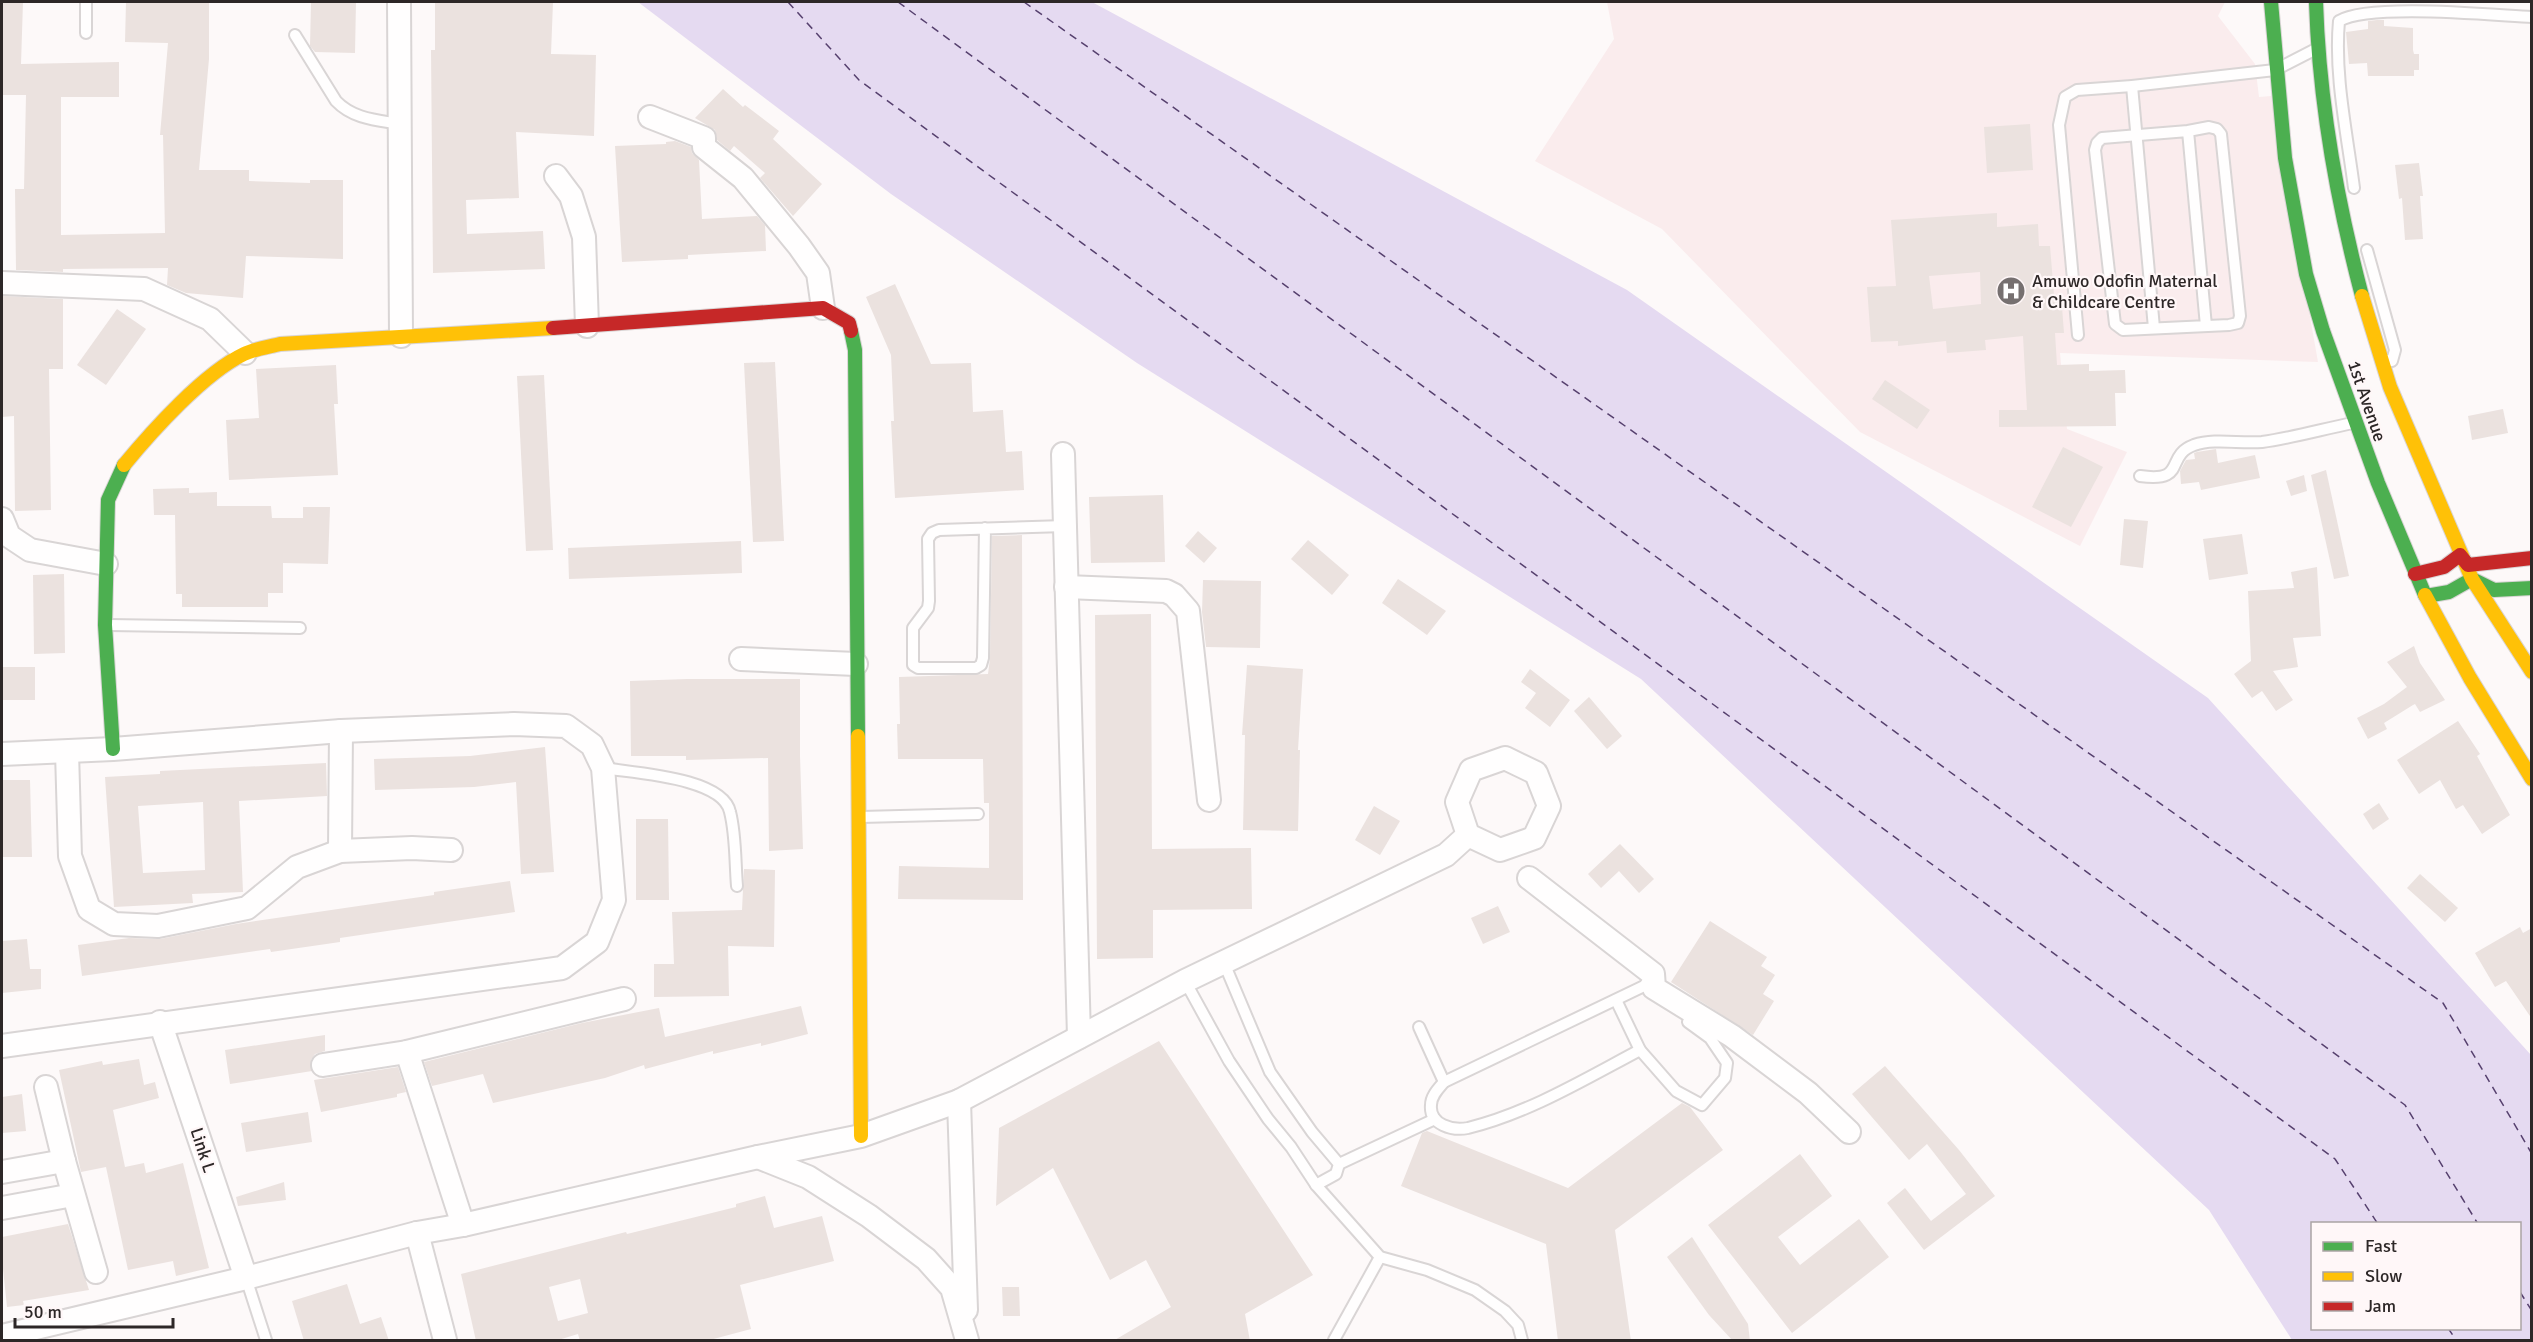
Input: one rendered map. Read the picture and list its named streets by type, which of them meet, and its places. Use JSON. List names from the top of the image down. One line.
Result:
{"streets":{"street":["1st Avenue","Link L"]},"places":{"hospital":["Amuwo Odofin Maternal & Childcare Centre"]},"legend":["Fast","Slow","Jam"],"scale_bar":"50 m"}
